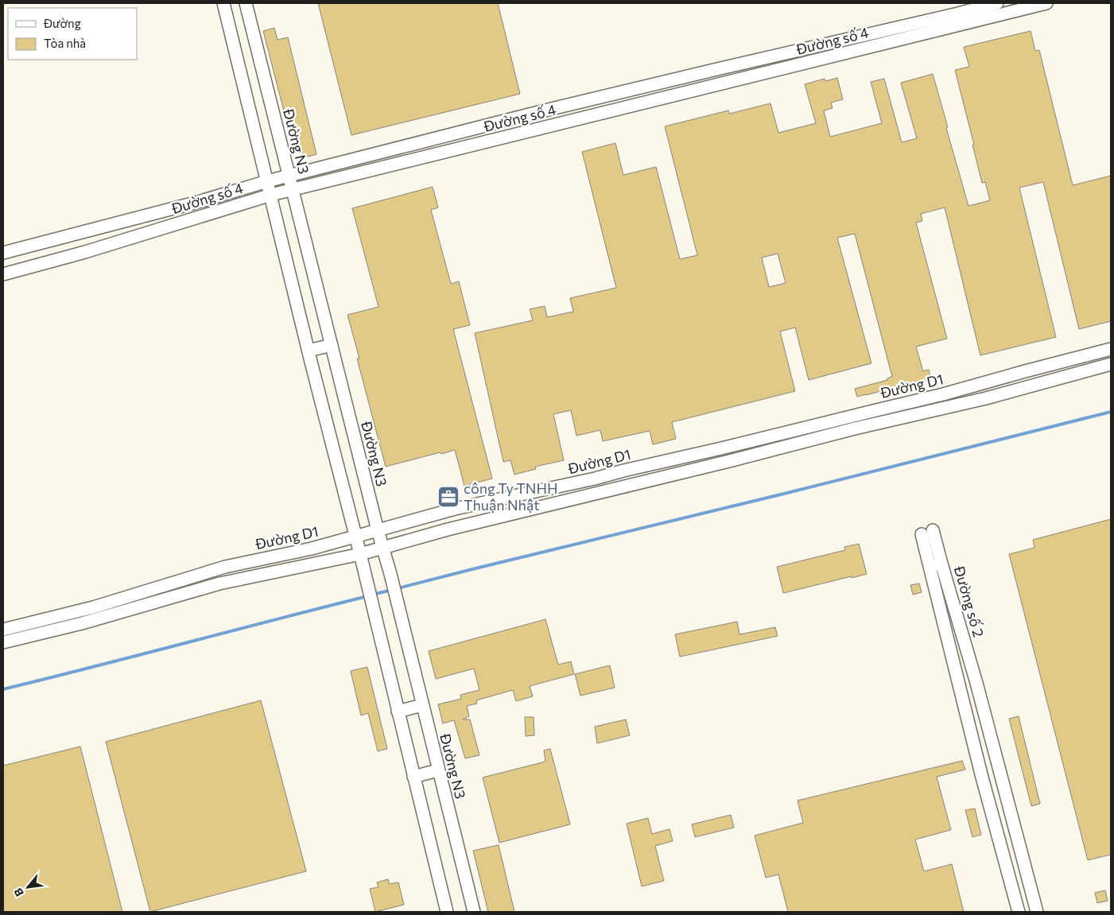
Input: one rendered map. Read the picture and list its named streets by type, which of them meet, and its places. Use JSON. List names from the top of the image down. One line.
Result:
{"streets":{"street":["Đường số 4","Đường N3","Đường D1","Đường số 2"]},"crossings":[["Đường số 4","Đường N3"],["Đường N3","Đường D1"]],"places":{"office":["công Ty TNHH Thuận Nhật"]},"legend":["Đường","Tòa nhà"],"north":"bottom left"}
